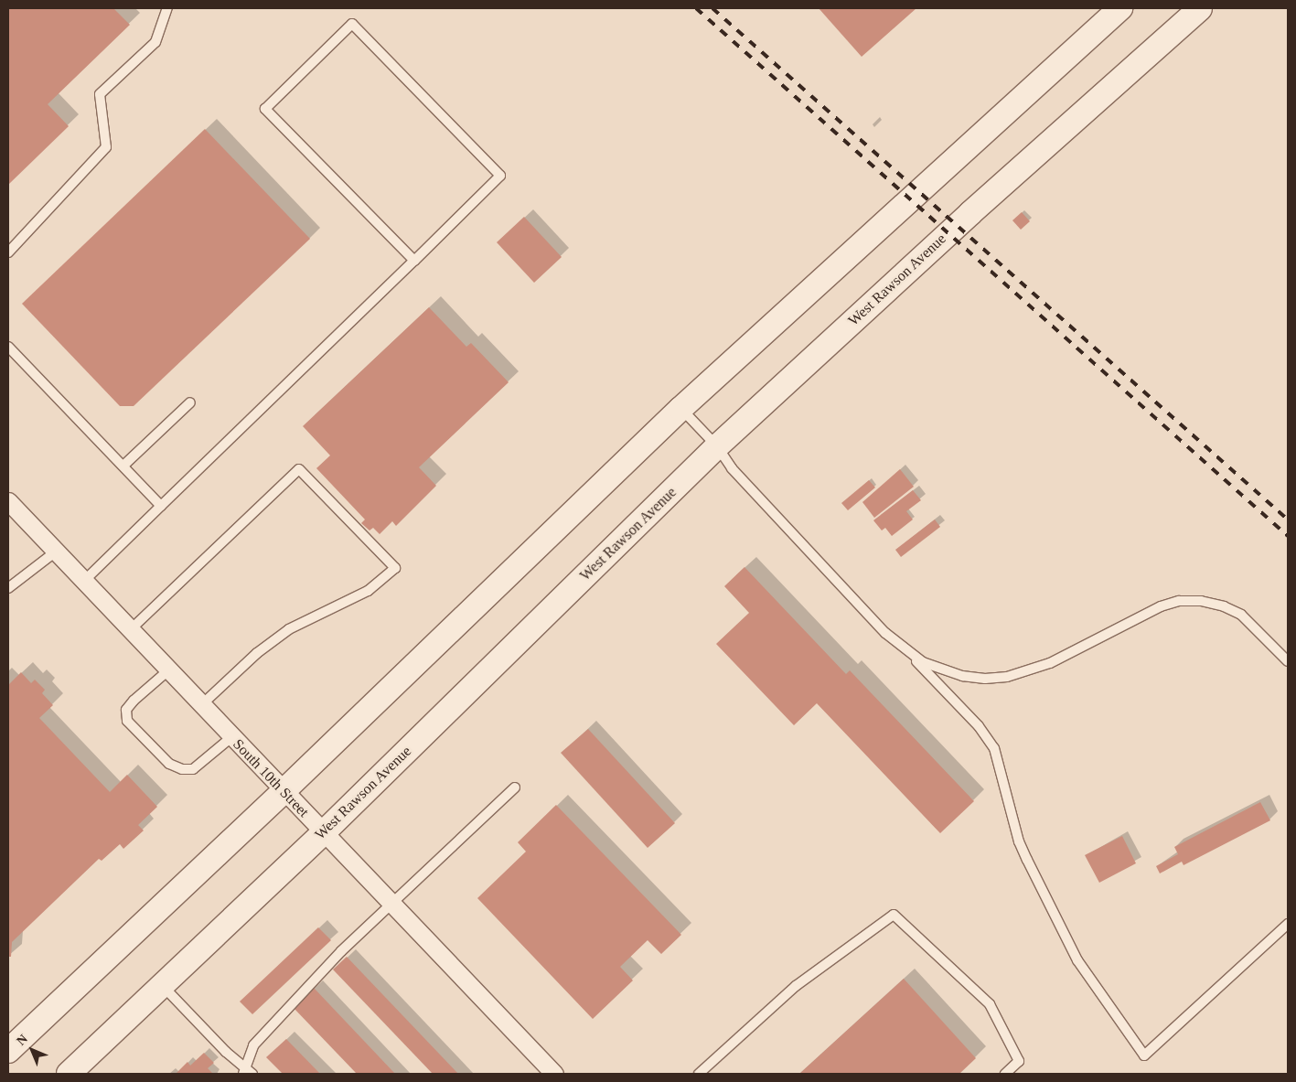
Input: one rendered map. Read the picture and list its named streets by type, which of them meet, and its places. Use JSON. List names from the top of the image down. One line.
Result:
{"streets":{"main road":["West Rawson Avenue"],"street":["South 10th Street"]},"crossings":[["West Rawson Avenue","South 10th Street"]],"north":"top left"}
